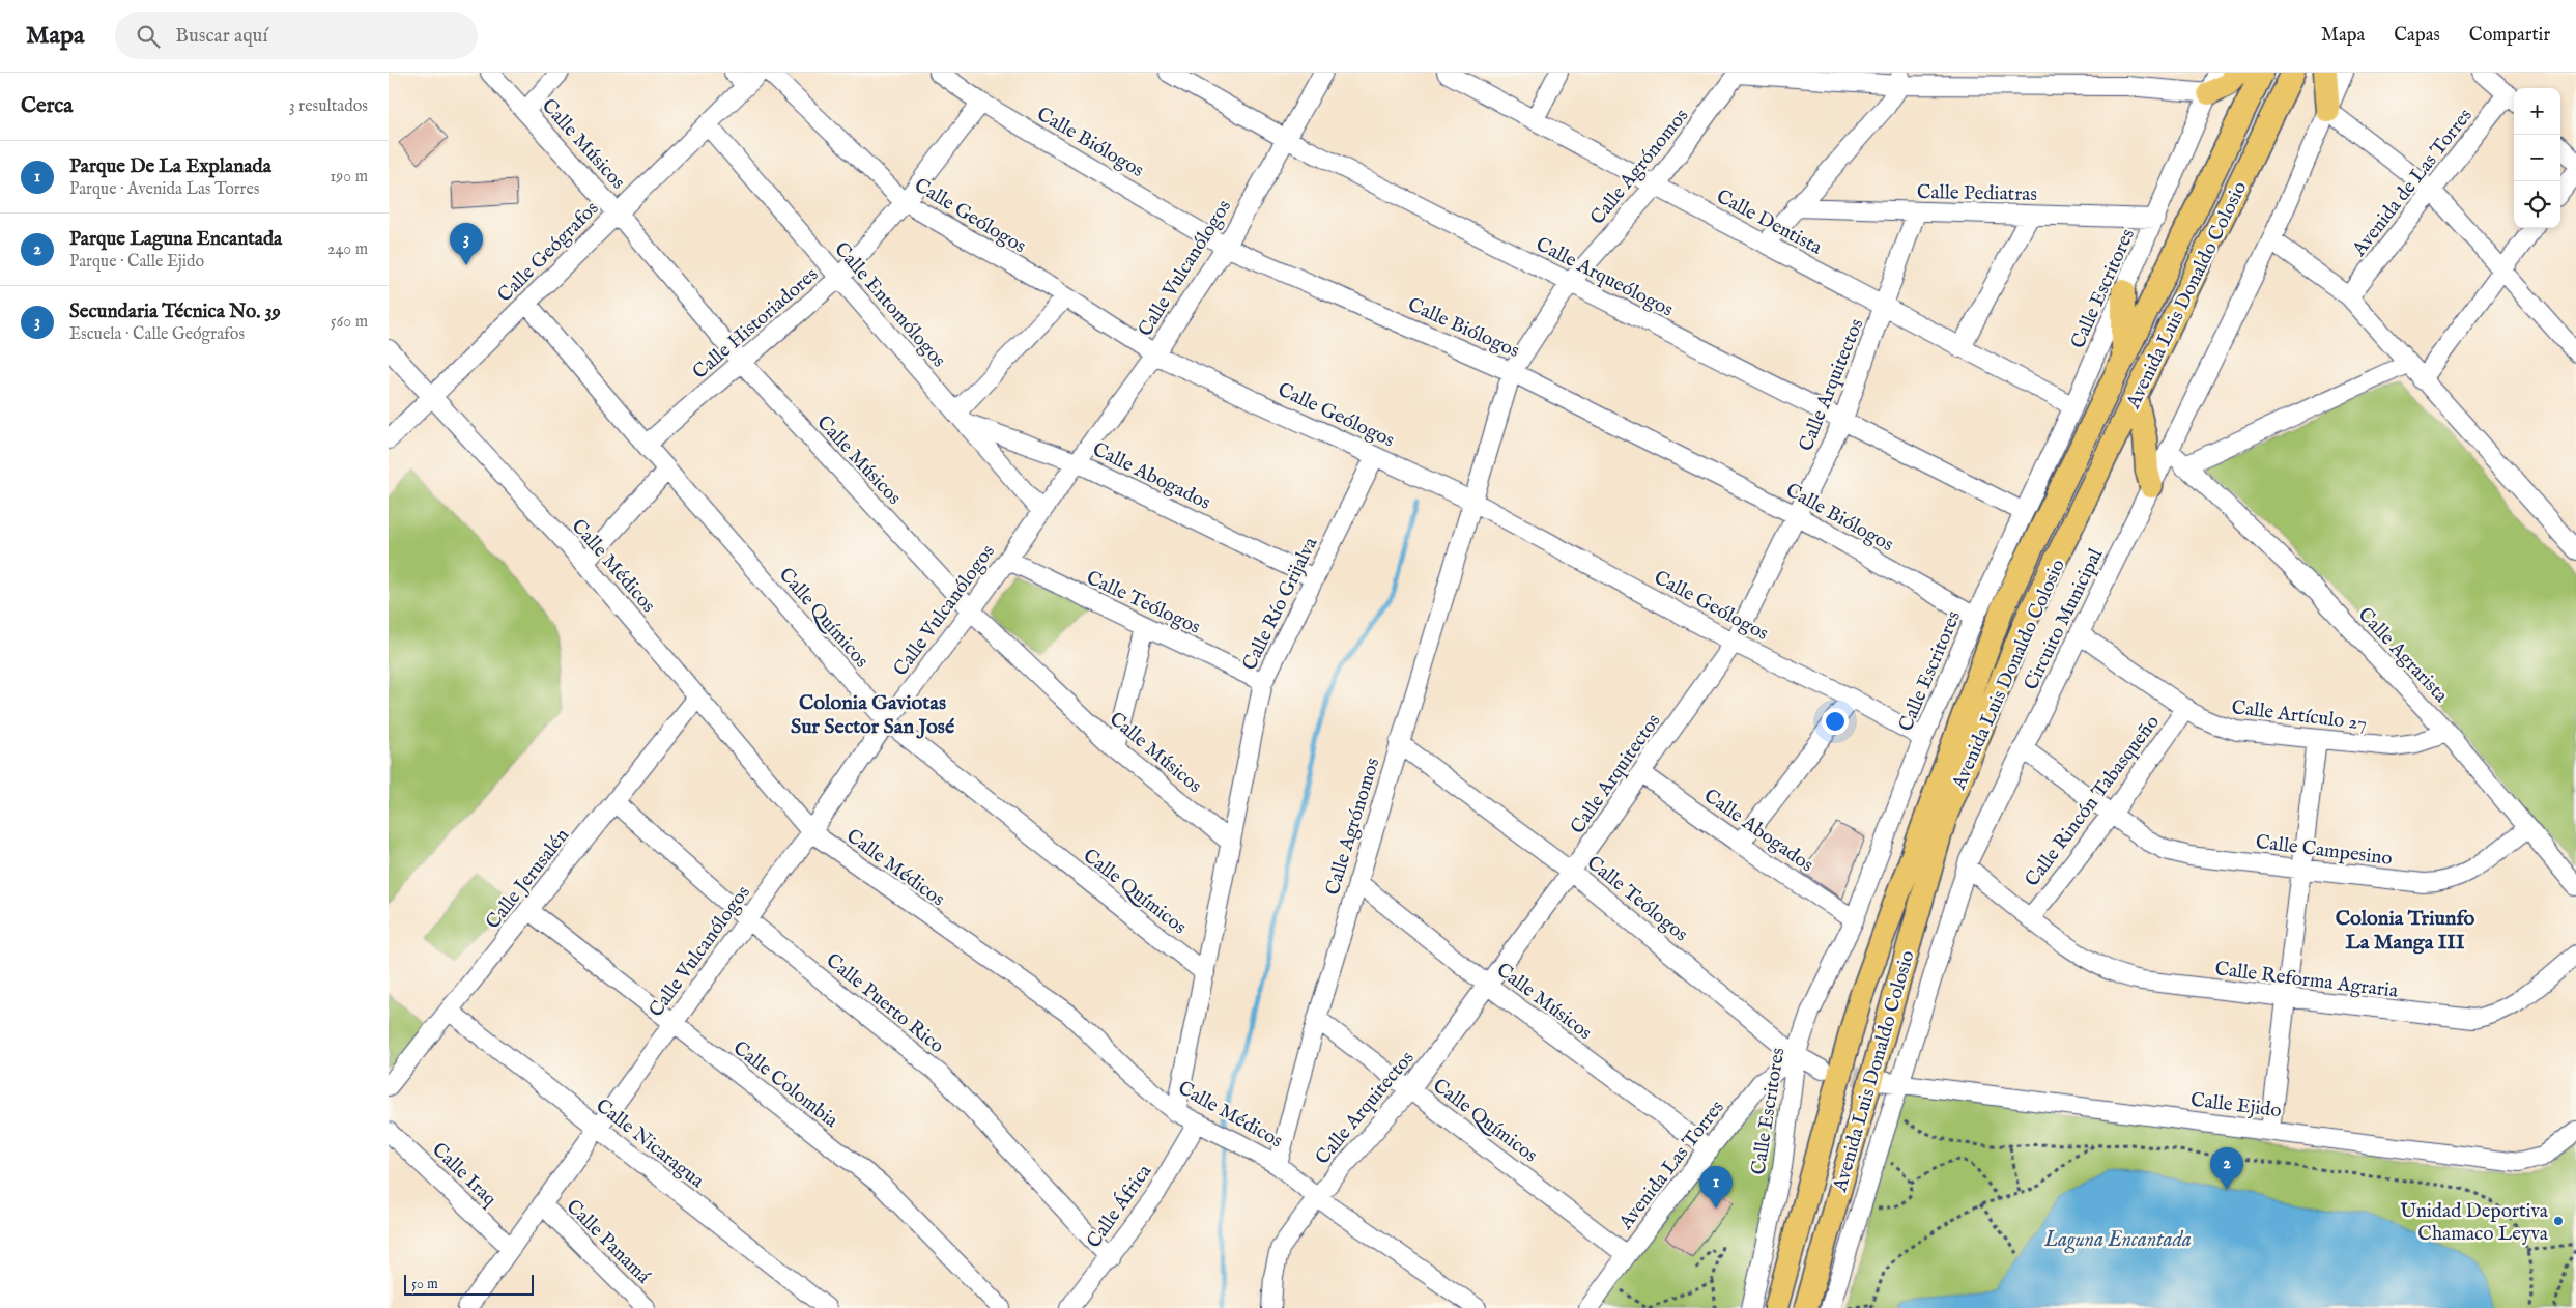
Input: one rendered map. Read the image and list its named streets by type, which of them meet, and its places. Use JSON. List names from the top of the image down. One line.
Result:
{"streets":{"main road":["Avenida Luis Donaldo Colosio"],"street":["Calle Biólogos","Calle Músicos","Calle Agrónomos","Avenida de Las Torres","Calle Pediatras","Calle Geólogos","Calle Dentista","Calle Geógrafos","Calle Vulcanólogos","Calle Arqueólogos","Calle Escritores","Calle Entomólogos","Calle Historiadores","Calle Arquitectos","Calle Abogados","Calle Médicos","Calle Teólogos","Calle Río Grijalva","Calle Químicos","Circuito Municipal","Calle Agrarista","Calle Artículo 27","Calle Rincón Tabasqueño","Calle Campesino","Calle Jerusalén","Calle Reforma Agraria","Calle Puerto Rico","Calle Colombia","Calle Ejido","Calle Nicaragua","Avenida Las Torres","Calle Iraq","Calle África","Calle Panamá"]},"crossings":[["Calle Biólogos","Calle Agrónomos"],["Calle Biólogos","Calle Vulcanólogos"],["Calle Biólogos","Calle Escritores"],["Calle Biólogos","Calle Historiadores"],["Calle Biólogos","Calle Arquitectos"],["Calle Músicos","Calle Agrónomos"],["Calle Músicos","Calle Geógrafos"],["Calle Músicos","Calle Vulcanólogos"],["Calle Músicos","Calle Historiadores"],["Calle Músicos","Calle Arquitectos"],["Calle Músicos","Calle Río Grijalva"],["Calle Músicos","Avenida Las Torres"],["Calle Agrónomos","Calle Geólogos"],["Calle Agrónomos","Calle Dentista"],["Calle Agrónomos","Calle Arqueólogos"],["Calle Agrónomos","Calle Médicos"],["Calle Agrónomos","Calle Teólogos"],["Calle Agrónomos","Calle Químicos"],["Calle Pediatras","Calle Escritores"],["Calle Pediatras","Calle Arquitectos"],["Calle Geólogos","Calle Vulcanólogos"],["Calle Geólogos","Calle Escritores"],["Calle Geólogos","Calle Historiadores"],["Calle Geólogos","Calle Arquitectos"],["Calle Geólogos","Calle Río Grijalva"],["Calle Dentista","Calle Escritores"],["Calle Dentista","Calle Arquitectos"],["Calle Geógrafos","Calle Entomólogos"],["Calle Geógrafos","Calle Médicos"],["Calle Geógrafos","Calle Químicos"],["Calle Vulcanólogos","Calle Arqueólogos"],["Calle Vulcanólogos","Calle Entomólogos"],["Calle Vulcanólogos","Calle Abogados"],["Calle Vulcanólogos","Calle Médicos"],["Calle Vulcanólogos","Calle Teólogos"],["Calle Vulcanólogos","Calle Químicos"],["Calle Vulcanólogos","Calle Puerto Rico"],["Calle Vulcanólogos","Calle Colombia"],["Calle Vulcanólogos","Calle Nicaragua"],["Calle Vulcanólogos","Calle Iraq"],["Calle Vulcanólogos","Calle Panamá"],["Calle Arqueólogos","Calle Escritores"],["Calle Arqueólogos","Calle Arquitectos"],["Calle Escritores","Calle Abogados"],["Calle Escritores","Calle Teólogos"],["Calle Escritores","Avenida Las Torres"],["Avenida Luis Donaldo Colosio","Circuito Municipal"],["Avenida Luis Donaldo Colosio","Calle Ejido"],["Calle Entomólogos","Calle Historiadores"],["Calle Entomólogos","Calle Abogados"],["Calle Historiadores","Calle Químicos"],["Calle Arquitectos","Calle Abogados"],["Calle Arquitectos","Calle Médicos"],["Calle Arquitectos","Calle Teólogos"],["Calle Arquitectos","Calle Químicos"],["Calle Abogados","Calle Río Grijalva"],["Calle Médicos","Calle Río Grijalva"],["Calle Médicos","Calle Jerusalén"],["Calle Médicos","Calle África"],["Calle Teólogos","Calle Río Grijalva"],["Calle Teólogos","Avenida Las Torres"],["Calle Río Grijalva","Calle Químicos"],["Calle Químicos","Avenida Las Torres"],["Circuito Municipal","Calle Agrarista"],["Circuito Municipal","Calle Artículo 27"],["Circuito Municipal","Calle Campesino"],["Circuito Municipal","Calle Reforma Agraria"],["Circuito Municipal","Calle Ejido"],["Calle Agrarista","Calle Artículo 27"],["Calle Agrarista","Calle Campesino"],["Calle Artículo 27","Calle Rincón Tabasqueño"],["Calle Rincón Tabasqueño","Calle Campesino"],["Calle Rincón Tabasqueño","Calle Reforma Agraria"],["Calle Jerusalén","Calle Puerto Rico"],["Calle Jerusalén","Calle Colombia"],["Calle Jerusalén","Calle Nicaragua"],["Calle Puerto Rico","Calle África"]],"districts":["Colonia Gaviotas Sur Sector San José","Colonia Triunfo La Manga III"],"water":["Laguna Encantada"],"places":["Unidad Deportiva Chamaco Leyva"],"scale_bar":"50 m","page":{"header":"Mapa","search":"Buscar aquí","nav":["Mapa","Capas","Compartir"],"heading":["Cerca","3 resultados"],"map_buttons":["+","−"],"list":[{"mark":"1","name":"Parque De La Explanada","note":"Parque · Avenida Las Torres","value":"190 m"},{"mark":"2","name":"Parque Laguna Encantada","note":"Parque · Calle Ejido","value":"240 m"},{"mark":"3","name":"Secundaria Técnica No. 39","note":"Escuela · Calle Geógrafos","value":"560 m"}],"pins":["3","2","1"],"scale":"50 m"}}
